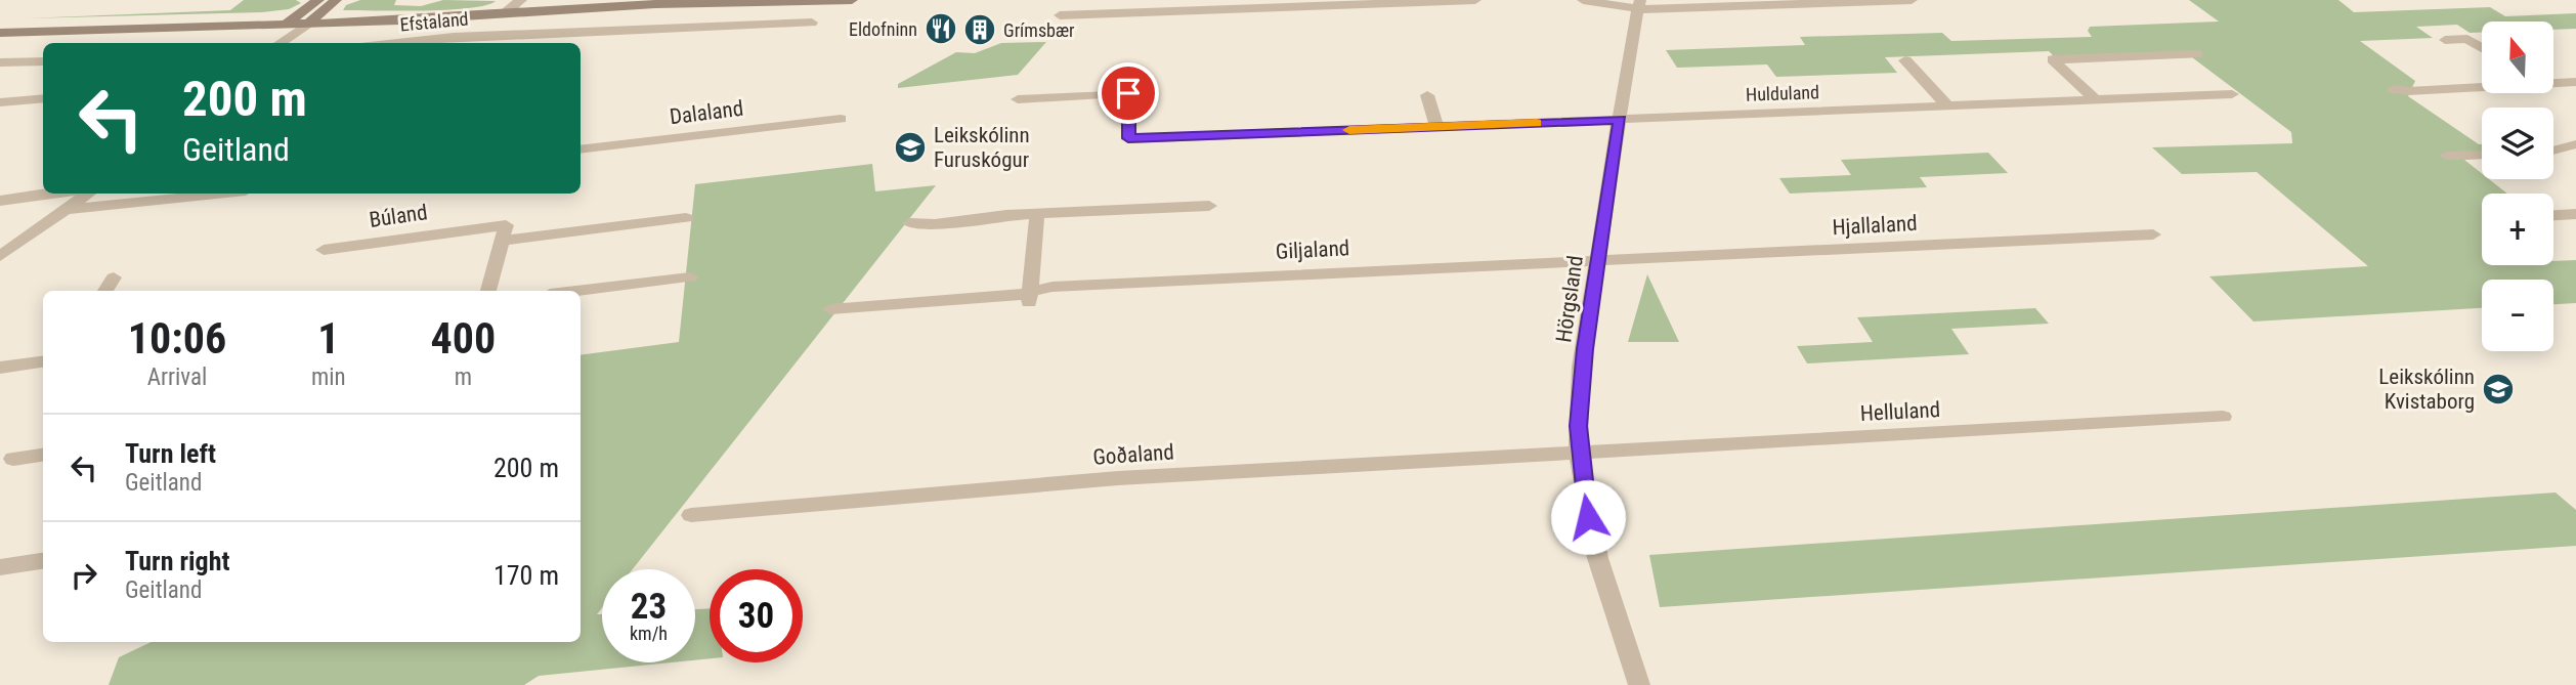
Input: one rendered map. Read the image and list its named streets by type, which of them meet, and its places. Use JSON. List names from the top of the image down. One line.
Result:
{"streets":{"street":["Efstaland","Hulduland","Dalaland","Búland","Hjallaland","Giljaland","Hörgsland","Helluland","Goðaland"]},"crossings":[["Hulduland","Hörgsland"],["Hjallaland","Giljaland"],["Hjallaland","Hörgsland"],["Giljaland","Hörgsland"],["Hörgsland","Helluland"],["Hörgsland","Goðaland"],["Helluland","Goðaland"]],"places":{"restaurant":["Eldofninn"],"building":["Grímsbær"],"school or university":["Leikskólinn Furuskógur","Leikskólinn Kvistaborg"]},"north":"top","page":{"map_buttons":["+","−"],"turn":["200 m","Geitland"],"eta":["10:06","Arrival","1","min","400","m"],"list":[{"name":"Turn left","note":"Geitland","value":"200 m"},{"name":"Turn right","note":"Geitland","value":"170 m"}],"speed":"23 km/h","limit":"30"}}
